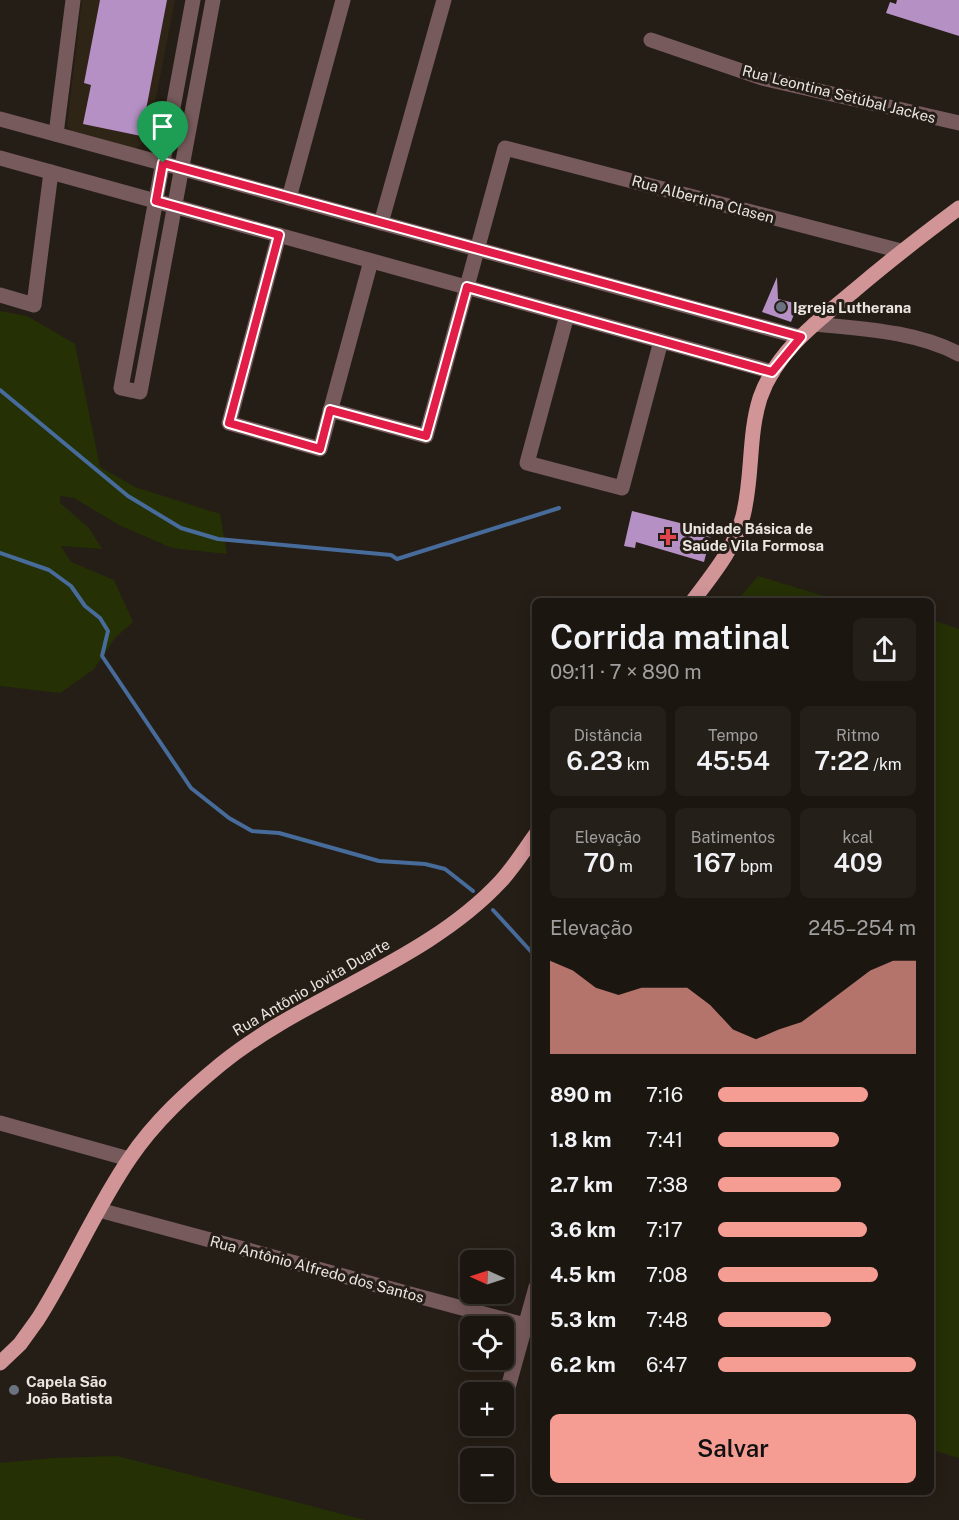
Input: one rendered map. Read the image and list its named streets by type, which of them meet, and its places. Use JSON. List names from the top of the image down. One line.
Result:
{"streets":{"main road":["Rua Antônio Jovita Duarte"],"street":["Rua Leontina Setúbal Jackes","Rua Albertina Clasen","Rua Antônio Alfredo dos Santos"]},"crossings":[["Rua Antônio Jovita Duarte","Rua Antônio Alfredo dos Santos"]],"places":{"other":["Igreja Lutherana","Capela São João Batista"],"health":["Unidade Básica de Saúde Vila Formosa"]},"north":"left","page":{"heading":["Corrida matinal","09:11 · 7 × 890 m"],"stats":[["Distância","6.23 km"],["Tempo","45:54"],["Ritmo","7:22 /km"],["Elevação","70 m"],["Batimentos","167 bpm"],["kcal","409"]],"chart":["Elevação","245–254 m"],"list":[{"name":"890 m","note":"7:16"},{"name":"1.8 km","note":"7:41"},{"name":"2.7 km","note":"7:38"},{"name":"3.6 km","note":"7:17"},{"name":"4.5 km","note":"7:08"},{"name":"5.3 km","note":"7:48"},{"name":"6.2 km","note":"6:47"}],"map_buttons":["+","−"],"buttons":"Salvar"}}
